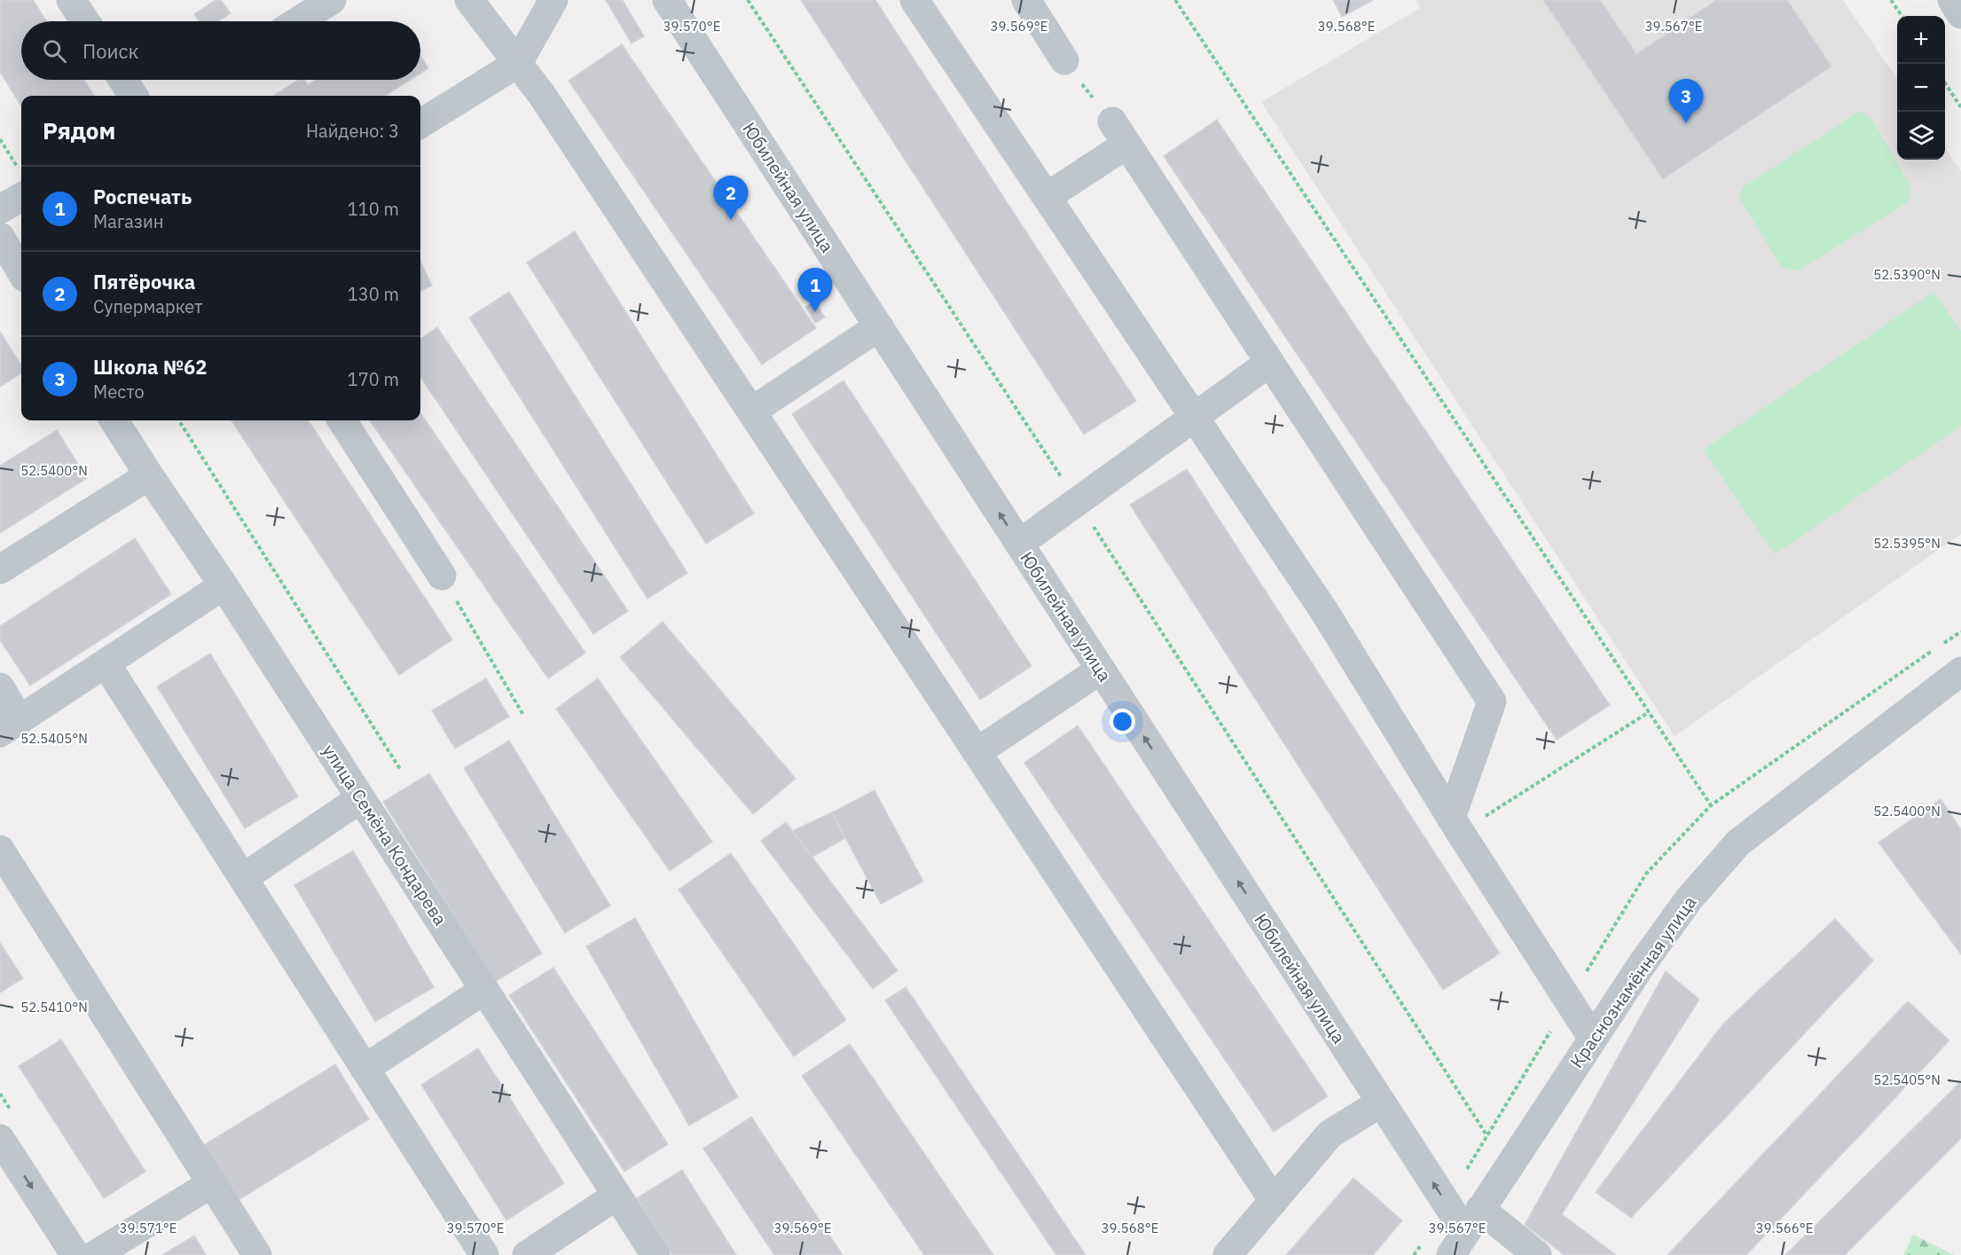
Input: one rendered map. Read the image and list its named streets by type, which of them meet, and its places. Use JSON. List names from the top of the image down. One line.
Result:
{"streets":{"street":["Юбилейная улица","улица Семёна Кондарева","Краснознамённая улица"]},"crossings":[["Юбилейная улица","Краснознамённая улица"]],"page":{"map_buttons":["+","−"],"search":"Поиск","pins":["3","2","1"],"heading":["Рядом","Найдено: 3"],"list":[{"mark":"1","name":"Роспечать","note":"Магазин","value":"110 m"},{"mark":"2","name":"Пятёрочка","note":"Супермаркет","value":"130 m"},{"mark":"3","name":"Школа №62","note":"Место","value":"170 m"}]},"coordinates":["39.570°E","39.569°E","39.568°E","39.567°E","52.5390°N","52.5400°N","52.5395°N","52.5405°N","52.5410°N","39.571°E","39.566°E"]}
